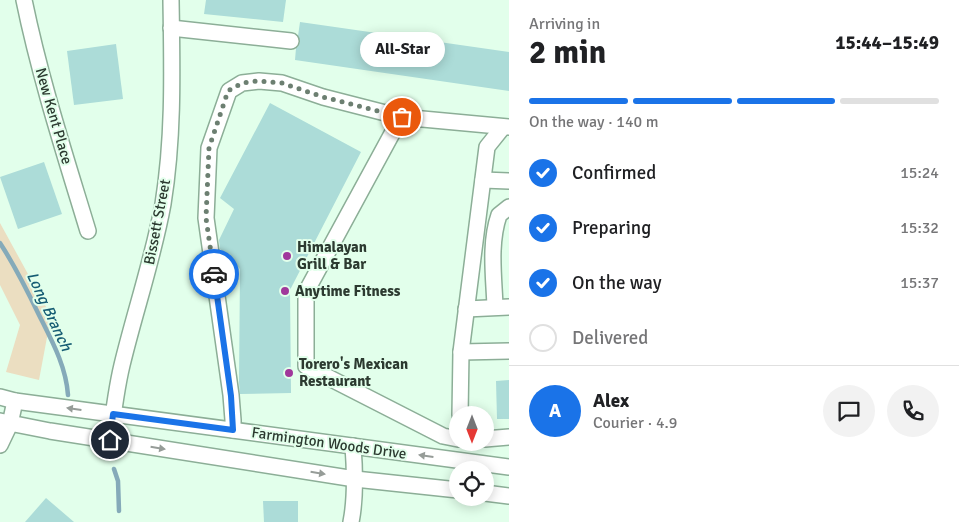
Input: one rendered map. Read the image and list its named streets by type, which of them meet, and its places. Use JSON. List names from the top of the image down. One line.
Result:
{"streets":{"street":["New Kent Place","Bissett Street","Farmington Woods Drive"]},"crossings":[["Bissett Street","Farmington Woods Drive"]],"water":["Long Branch"],"places":["All-Star","Himalayan Grill & Bar","Anytime Fitness","Torero's Mexican Restaurant"],"north":"bottom","page":{"heading":["2 min","Arriving in","15:44–15:49"],"panel":["Alex","Courier · 4.9"],"bubble":"All-Star","bar":"On the way · 140 m","list":[["Confirmed","15:24"],["Preparing","15:32"],["On the way","15:37"],"Delivered"],"round":"A"}}
